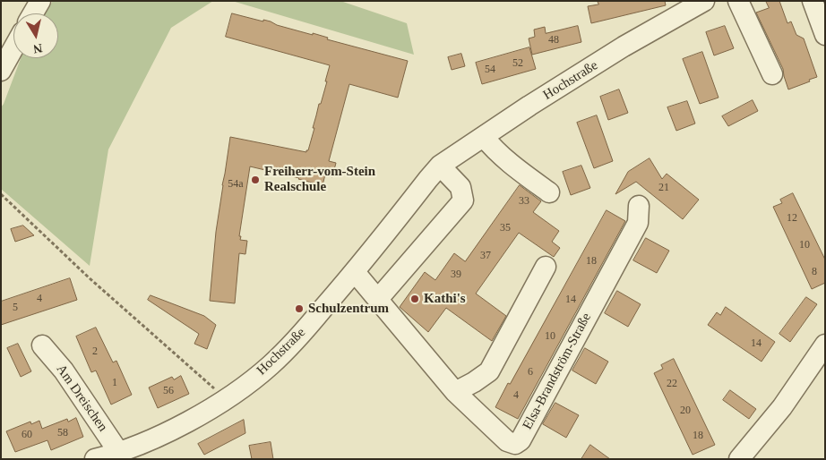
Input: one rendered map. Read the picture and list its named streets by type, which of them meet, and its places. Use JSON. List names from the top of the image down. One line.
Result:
{"streets":{"street":["Hochstraße","Elsa-Brandström-Straße","Am Dreischen"]},"crossings":[["Hochstraße","Elsa-Brandström-Straße"],["Hochstraße","Am Dreischen"]],"places":["Freiherr-vom-Stein Realschule","Kathi's","Schulzentrum"],"house_numbers":["48","52","54","54a","21","33","12","35","10","37","18","8","39","4","14","5","10","14","2","6","1","22","56","4","20","58","60","18"],"north":"bottom"}
